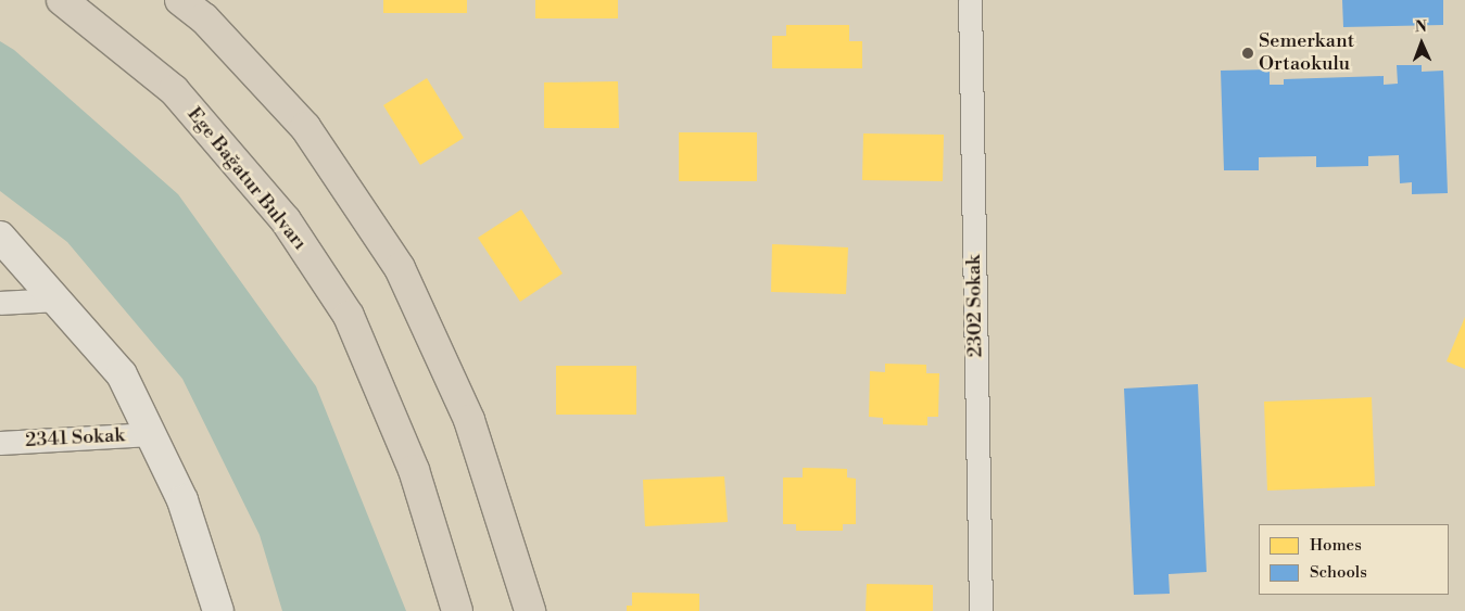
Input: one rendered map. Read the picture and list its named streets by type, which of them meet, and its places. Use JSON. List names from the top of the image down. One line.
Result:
{"streets":{"main road":["Ege Bağatur Bulvarı"],"street":["2302 Sokak","2341 Sokak"]},"places":["Semerkant Ortaokulu"],"legend":["Homes","Schools"],"north":"top"}
